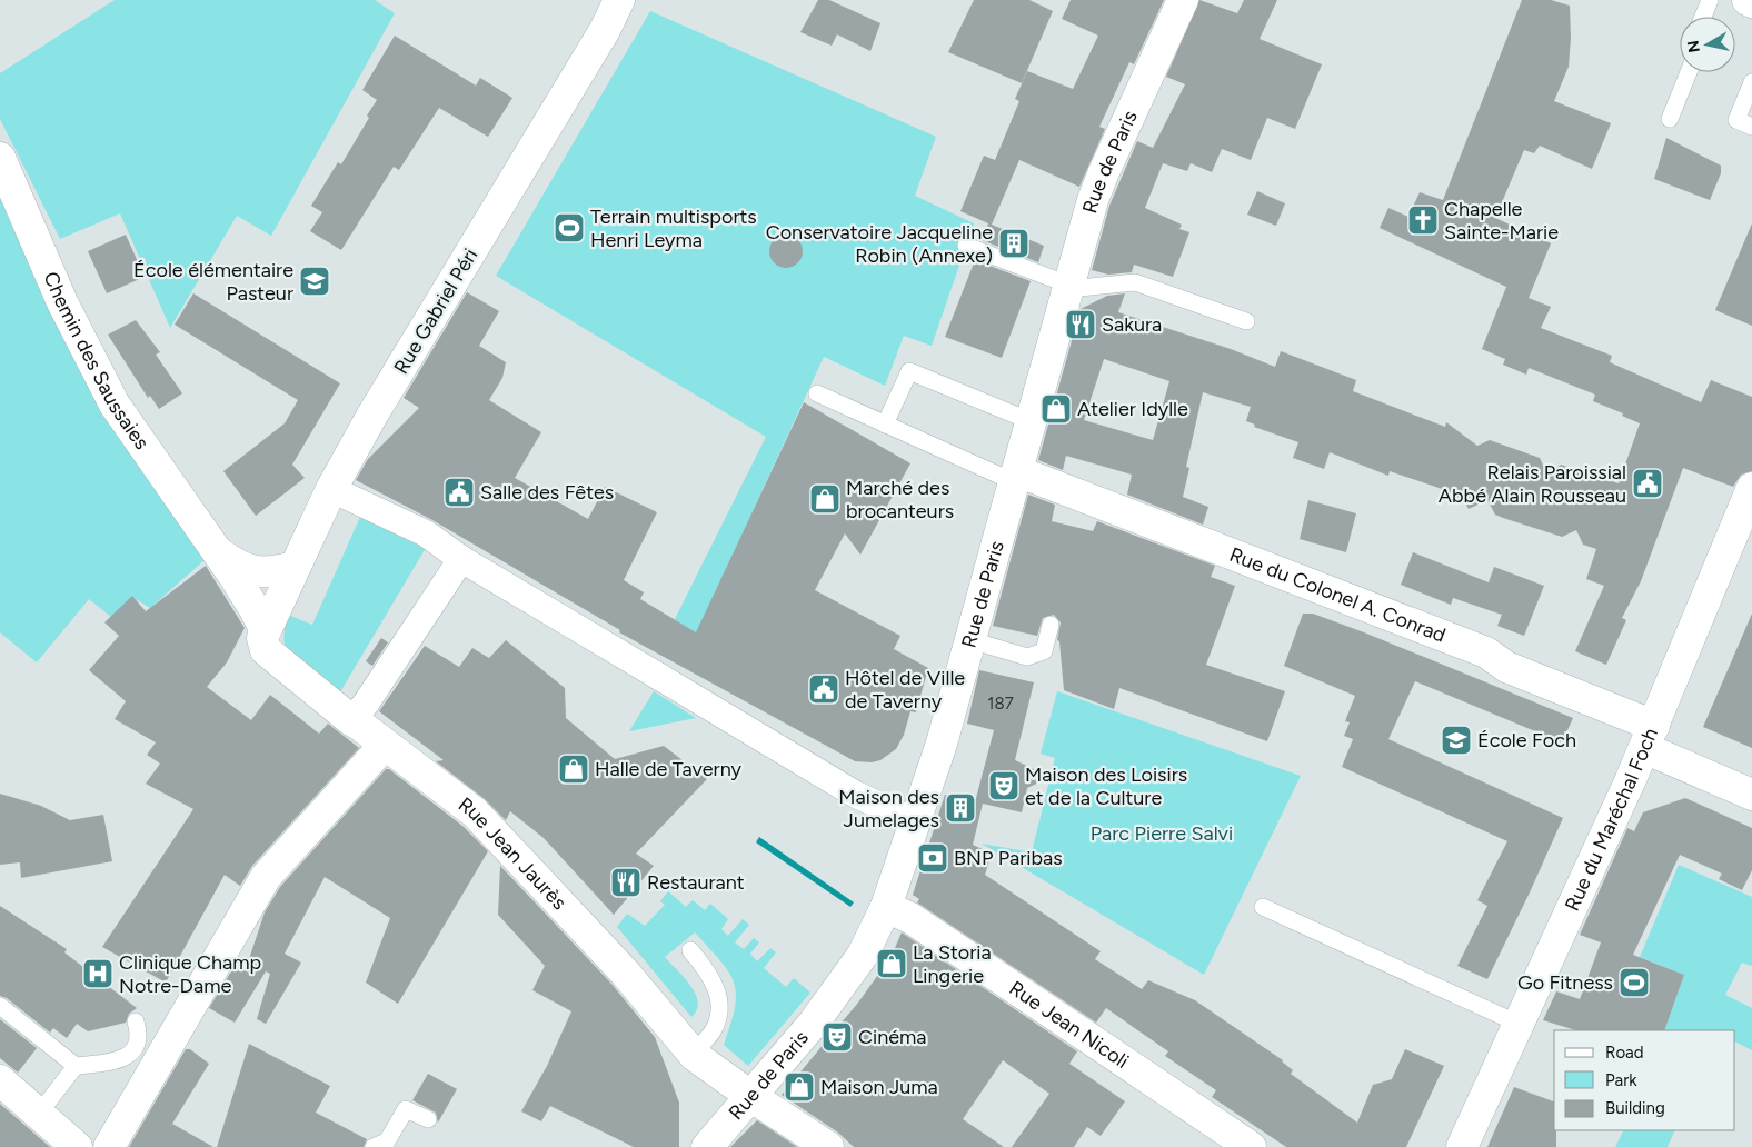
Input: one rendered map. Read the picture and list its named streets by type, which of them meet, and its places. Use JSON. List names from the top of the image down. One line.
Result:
{"streets":{"street":["Rue de Paris","Rue Gabriel Péri","Chemin des Saussaies","Rue du Colonel A. Conrad","Rue du Maréchal Foch","Rue Jean Jaurès","Rue Jean Nicoli"]},"crossings":[["Rue de Paris","Rue du Colonel A. Conrad"],["Rue de Paris","Rue Jean Jaurès"],["Rue de Paris","Rue Jean Nicoli"],["Rue Gabriel Péri","Chemin des Saussaies"],["Rue Gabriel Péri","Rue Jean Jaurès"],["Chemin des Saussaies","Rue Jean Jaurès"],["Rue du Colonel A. Conrad","Rue du Maréchal Foch"]],"parks":["Parc Pierre Salvi"],"places":{"church":["Chapelle Sainte-Marie"],"sports":["Terrain multisports Henri Leyma","Go Fitness"],"building":["Conservatoire Jacqueline Robin (Annexe)","Maison des Jumelages"],"school or university":["École élémentaire Pasteur","École Foch"],"restaurant":["Sakura","Restaurant"],"shop":["Atelier Idylle","Marché des brocanteurs","Halle de Taverny","La Storia Lingerie","Maison Juma"],"public building":["Relais Paroissial Abbé Alain Rousseau","Salle des Fêtes","Hôtel de Ville de Taverny"],"theatre":["Maison des Loisirs et de la Culture","Cinéma"],"bank":["BNP Paribas"],"hospital":["Clinique Champ Notre-Dame"]},"house_numbers":["187"],"legend":["Road","Park","Building"],"north":"left"}
